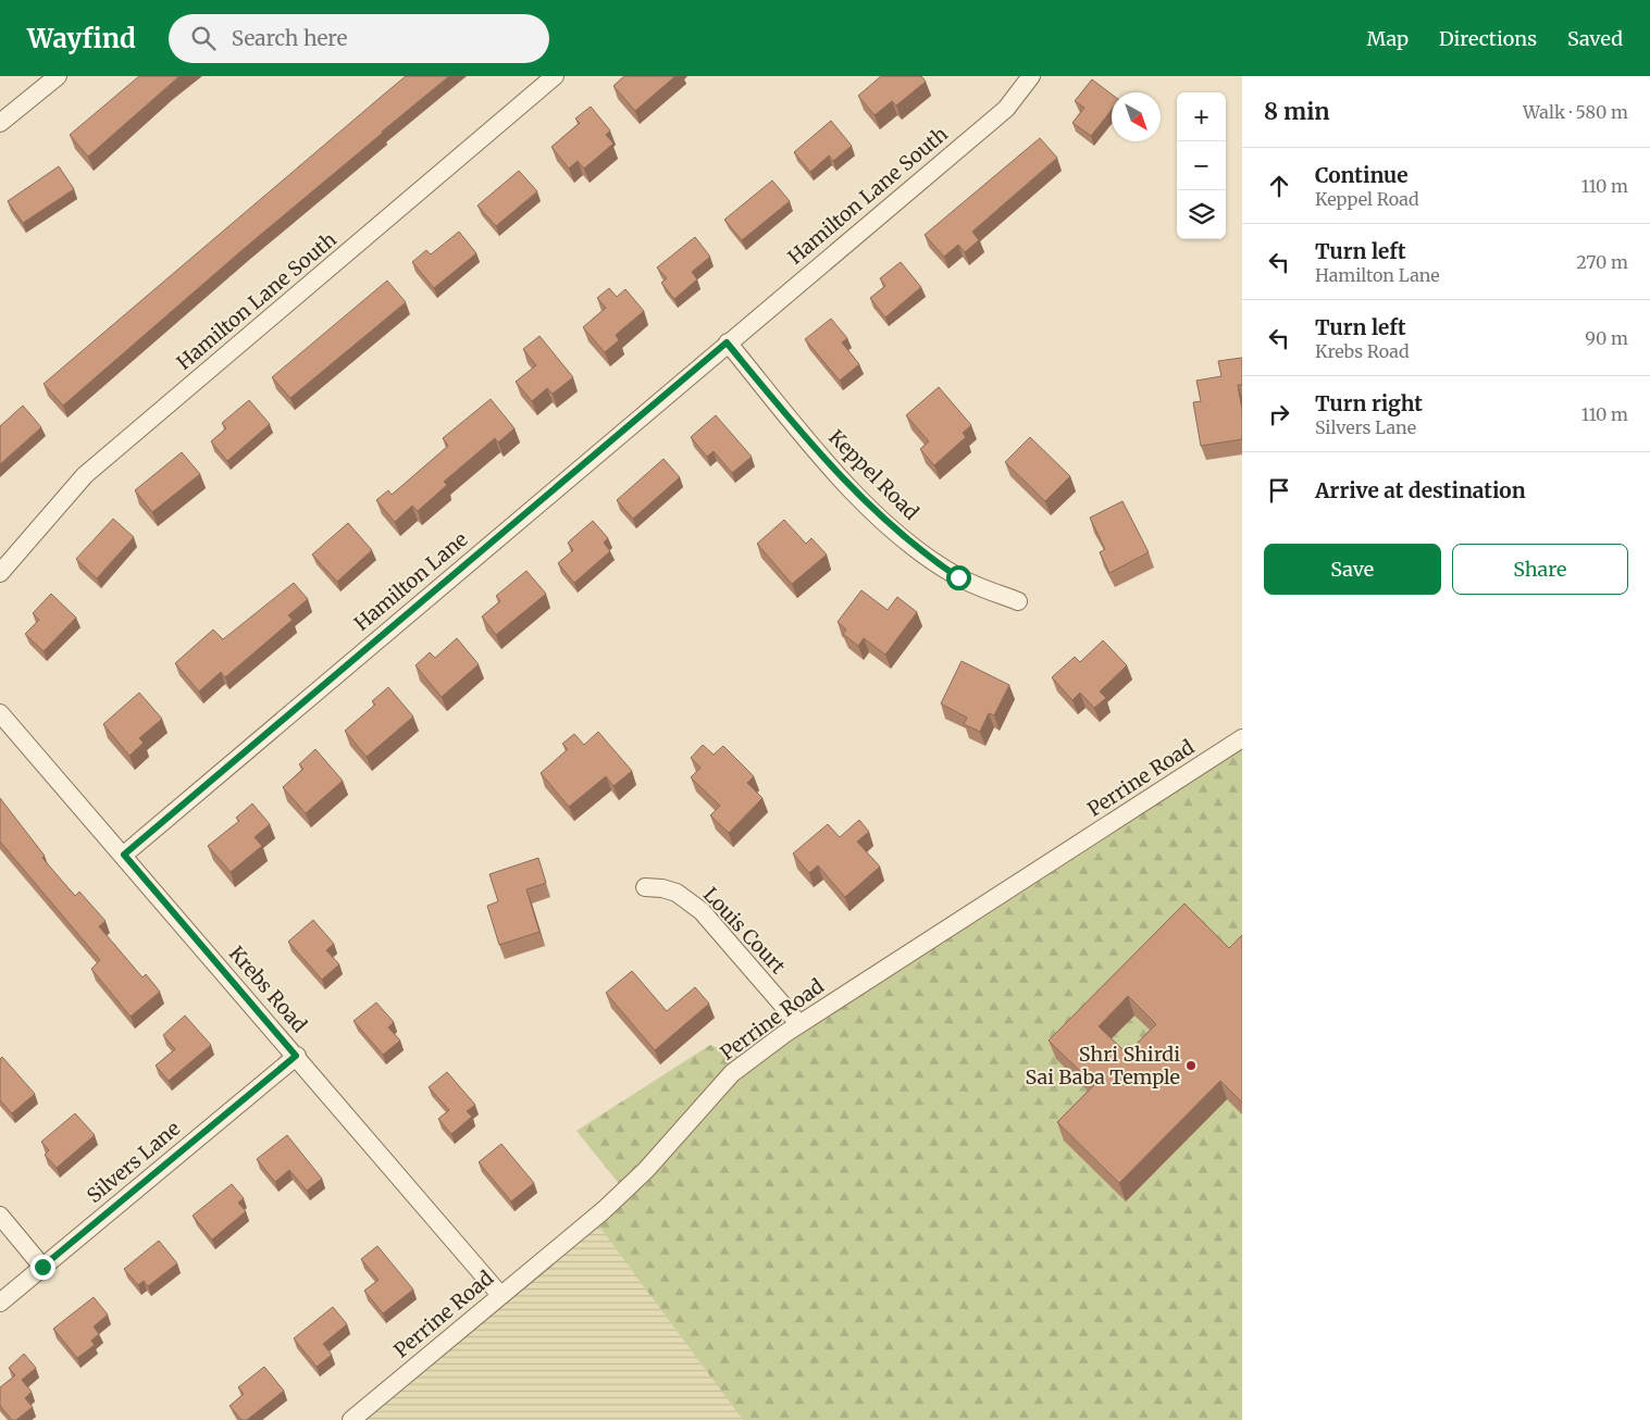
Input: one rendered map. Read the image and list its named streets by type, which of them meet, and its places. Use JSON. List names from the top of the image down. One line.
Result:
{"streets":{"street":["Hamilton Lane South","Keppel Road","Hamilton Lane","Perrine Road","Louis Court","Krebs Road","Silvers Lane"]},"crossings":[["Hamilton Lane South","Keppel Road"],["Hamilton Lane South","Hamilton Lane"],["Keppel Road","Hamilton Lane"],["Hamilton Lane","Krebs Road"],["Perrine Road","Louis Court"],["Perrine Road","Krebs Road"],["Krebs Road","Silvers Lane"]],"places":["Shri Shirdi Sai Baba Temple"],"north":"bottom right","page":{"header":"Wayfind","search":"Search here","nav":["Map","Directions","Saved"],"heading":["8 min","Walk · 580 m"],"map_buttons":["+","−"],"list":[["Continue","Keppel Road","110 m"],["Turn left","Hamilton Lane","270 m"],["Turn left","Krebs Road","90 m"],["Turn right","Silvers Lane","110 m"],"Arrive at destination"],"buttons":["Save","Share"]}}
